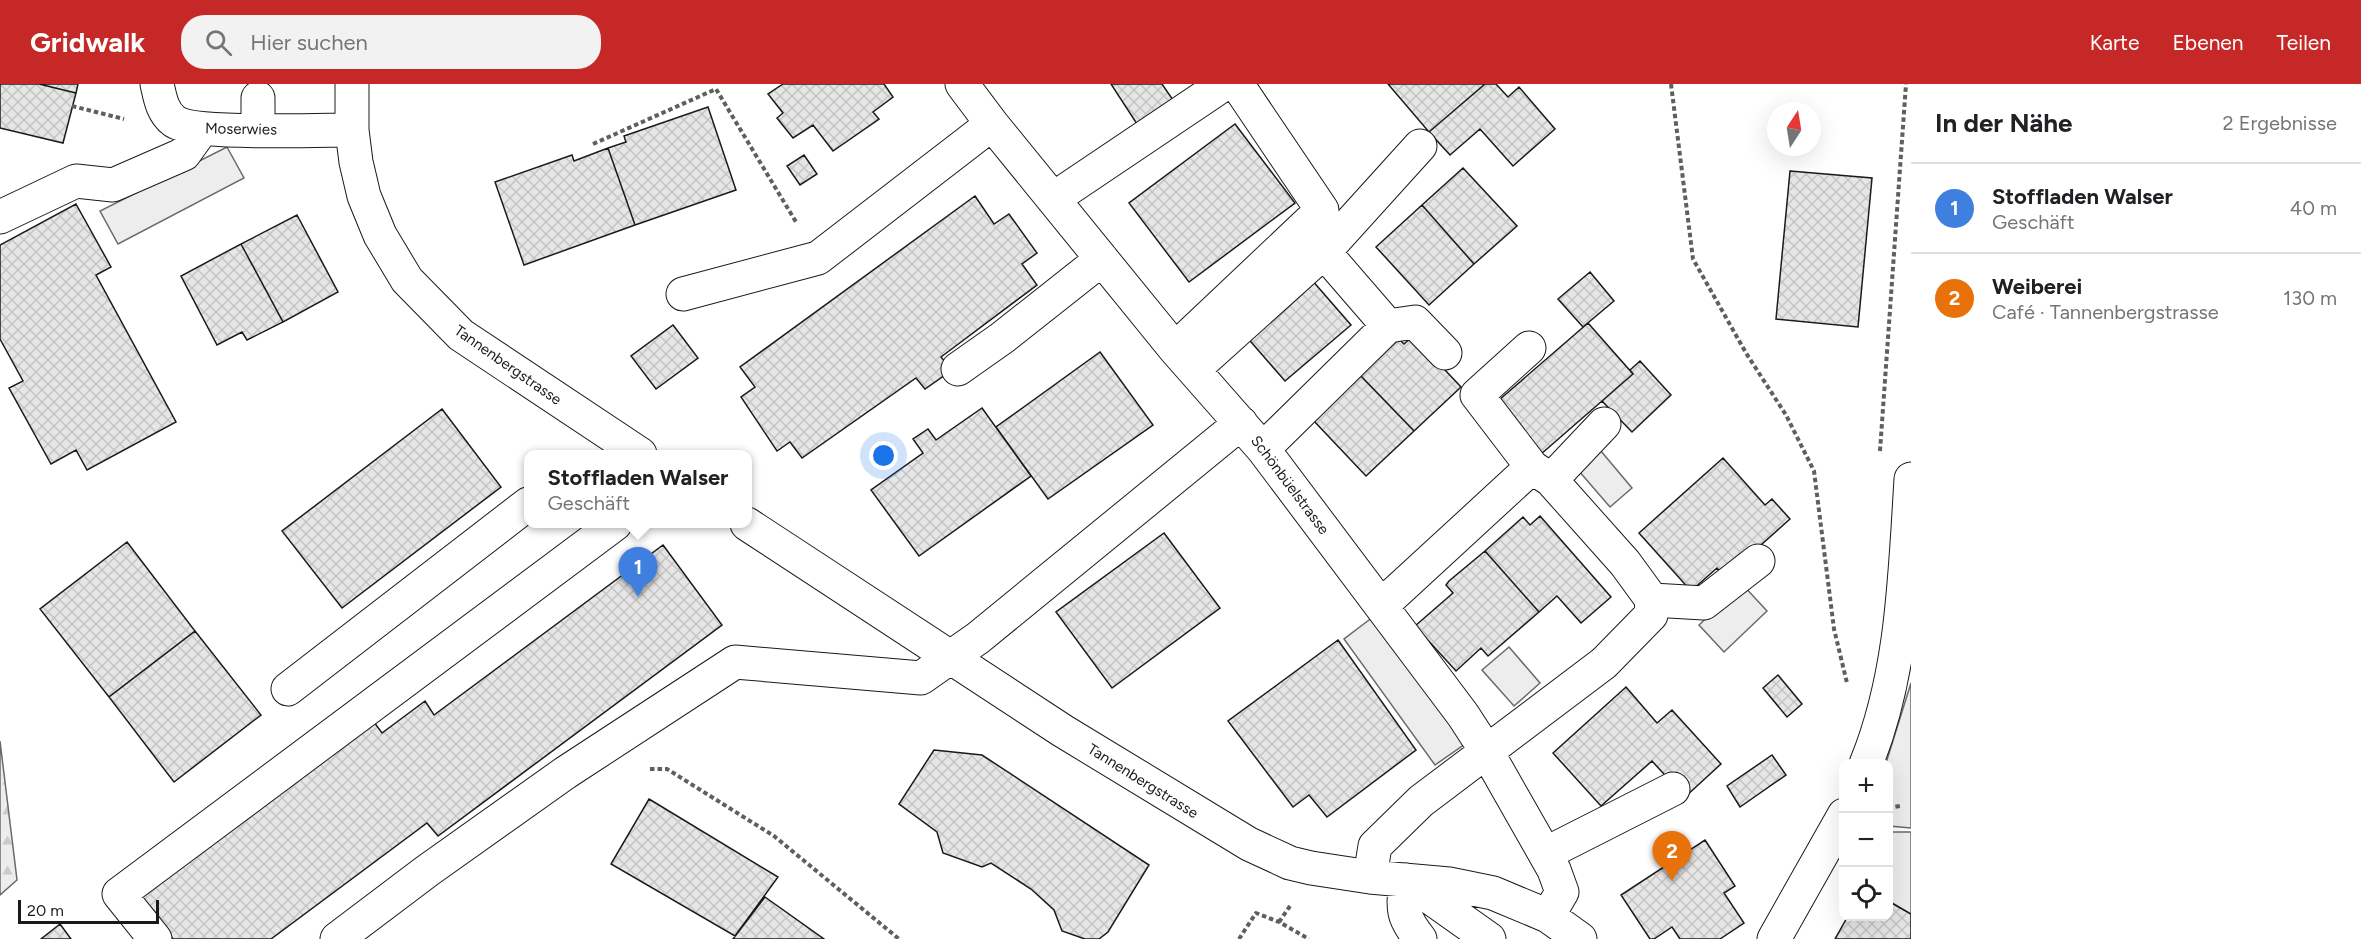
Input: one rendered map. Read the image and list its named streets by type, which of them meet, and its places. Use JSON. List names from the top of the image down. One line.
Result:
{"streets":{"street":["Moserwies","Tannenbergstrasse","Schönbüelstrasse"]},"crossings":[["Moserwies","Tannenbergstrasse"],["Tannenbergstrasse","Schönbüelstrasse"]],"scale_bar":"20 m","north":"top","page":{"header":"Gridwalk","search":"Hier suchen","nav":["Karte","Ebenen","Teilen"],"heading":["In der Nähe","2 Ergebnisse"],"list":[{"mark":"1","name":"Stoffladen Walser","note":"Geschäft","value":"40 m"},{"mark":"2","name":"Weiberei","note":"Café · Tannenbergstrasse","value":"130 m"}],"popup":["Stoffladen Walser","Geschäft"],"pins":["1","2"],"map_buttons":["+","−"],"scale":"20 m"}}
